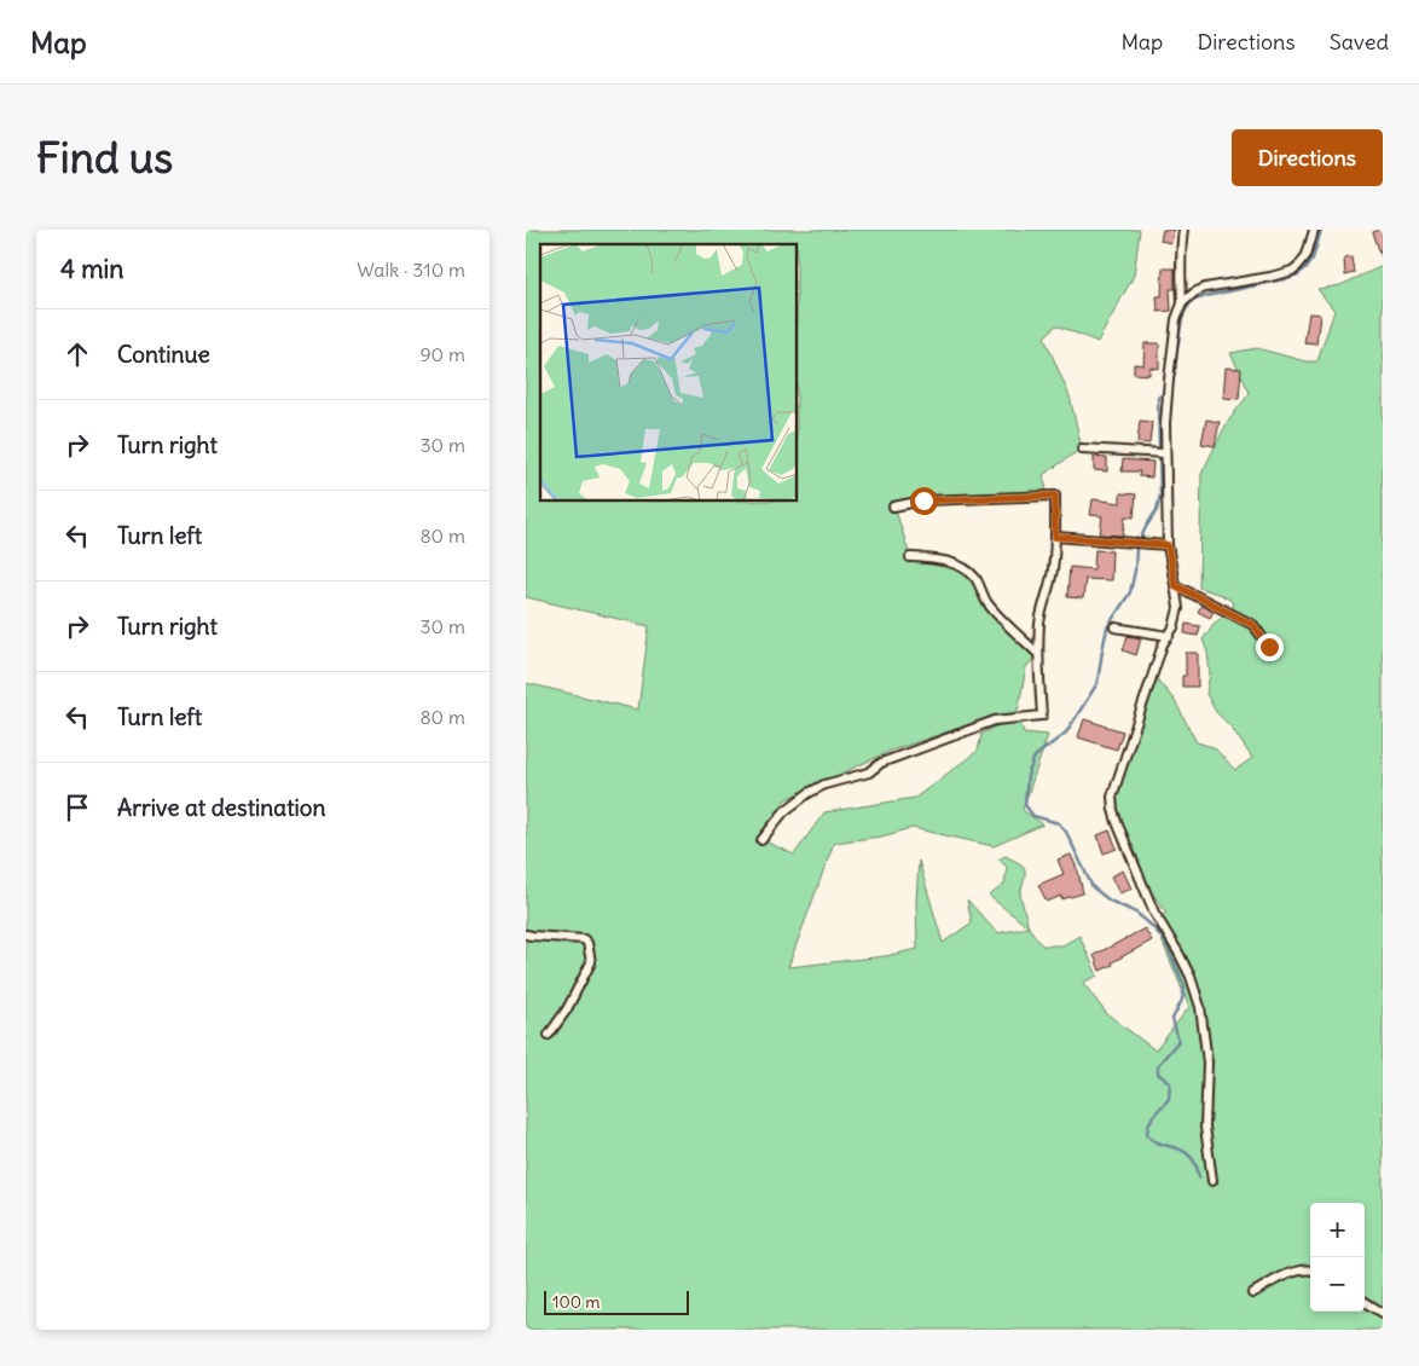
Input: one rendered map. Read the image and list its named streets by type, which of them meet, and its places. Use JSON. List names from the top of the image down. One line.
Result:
{"scale_bar":"100 m","page":{"header":"Map","nav":["Map","Directions","Saved"],"buttons":"Directions","title":"Find us","heading":["4 min","Walk · 310 m"],"list":[["Continue","90 m"],["Turn right","30 m"],["Turn left","80 m"],["Turn right","30 m"],["Turn left","80 m"],"Arrive at destination"],"map_buttons":["+","−"],"scale":"100 m"}}
